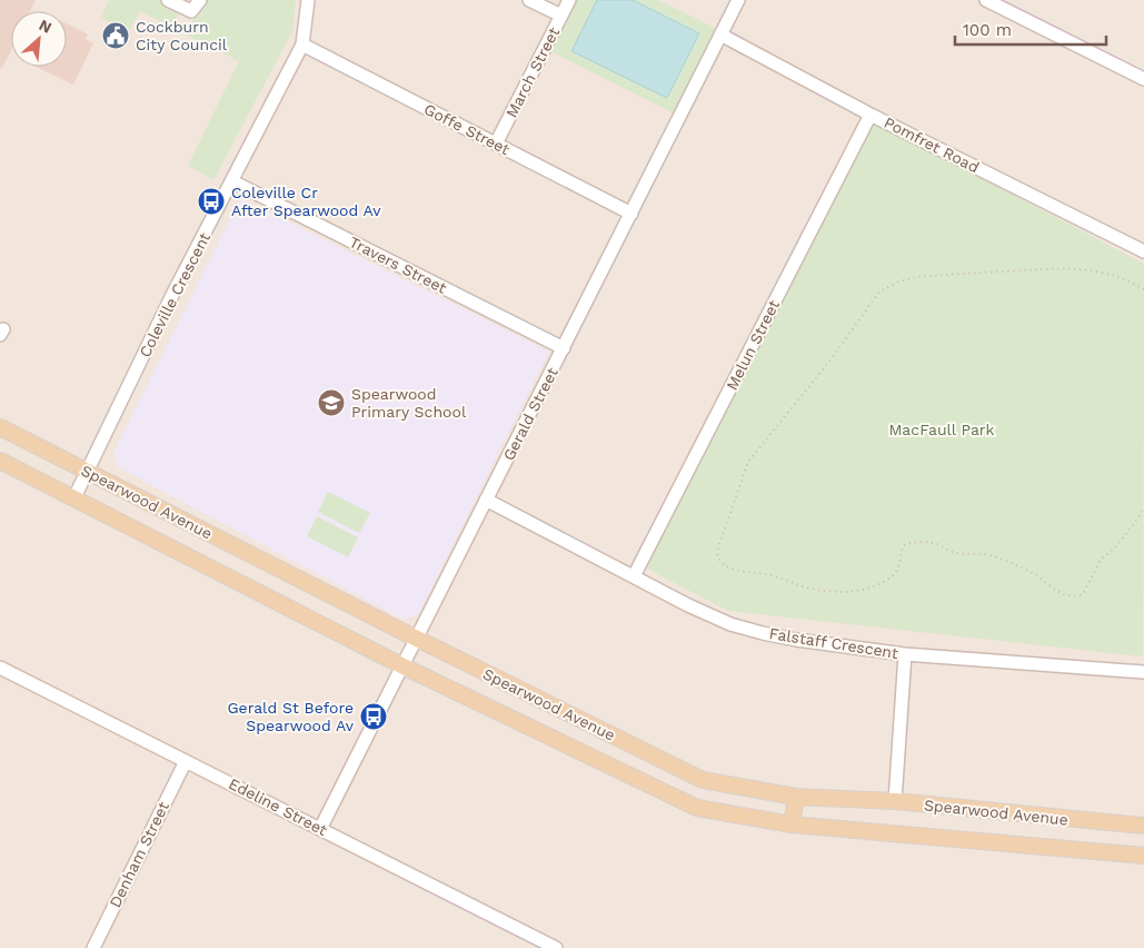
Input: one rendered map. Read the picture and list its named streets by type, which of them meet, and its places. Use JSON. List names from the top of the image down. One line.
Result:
{"streets":{"main road":["Spearwood Avenue"],"street":["March Street","Goffe Street","Pomfret Road","Travers Street","Coleville Crescent","Melun Street","Gerald Street","Falstaff Crescent","Edeline Street","Denham Street"]},"crossings":[["March Street","Goffe Street"],["Goffe Street","Coleville Crescent"],["Goffe Street","Gerald Street"],["Pomfret Road","Melun Street"],["Pomfret Road","Gerald Street"],["Travers Street","Coleville Crescent"],["Travers Street","Gerald Street"],["Coleville Crescent","Spearwood Avenue"],["Melun Street","Falstaff Crescent"],["Gerald Street","Spearwood Avenue"],["Gerald Street","Falstaff Crescent"],["Gerald Street","Edeline Street"],["Edeline Street","Denham Street"]],"parks":["MacFaull Park"],"places":{"public building":["Cockburn City Council"],"bus stop":["Coleville Cr After Spearwood Av","Gerald St Before Spearwood Av"],"school or university":["Spearwood Primary School"]},"scale_bar":"100 m","north":"top right"}
